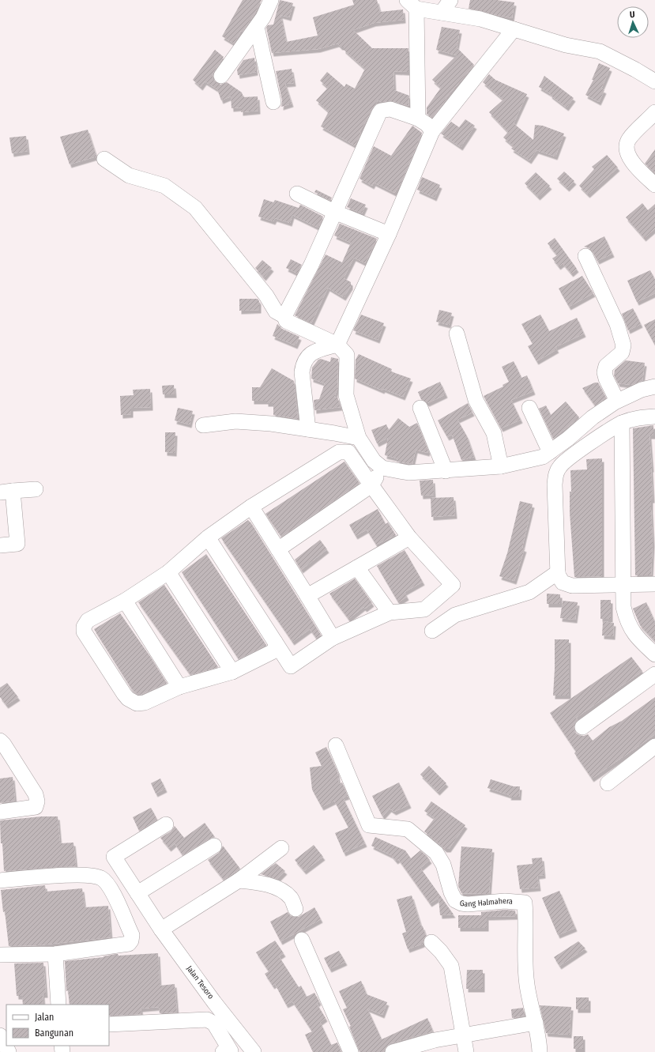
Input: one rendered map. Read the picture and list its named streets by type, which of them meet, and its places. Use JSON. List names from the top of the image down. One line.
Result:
{"streets":{"street":["Gang Halmahera","Jalan Tesoro"]},"legend":["Jalan","Bangunan"],"north":"top"}
